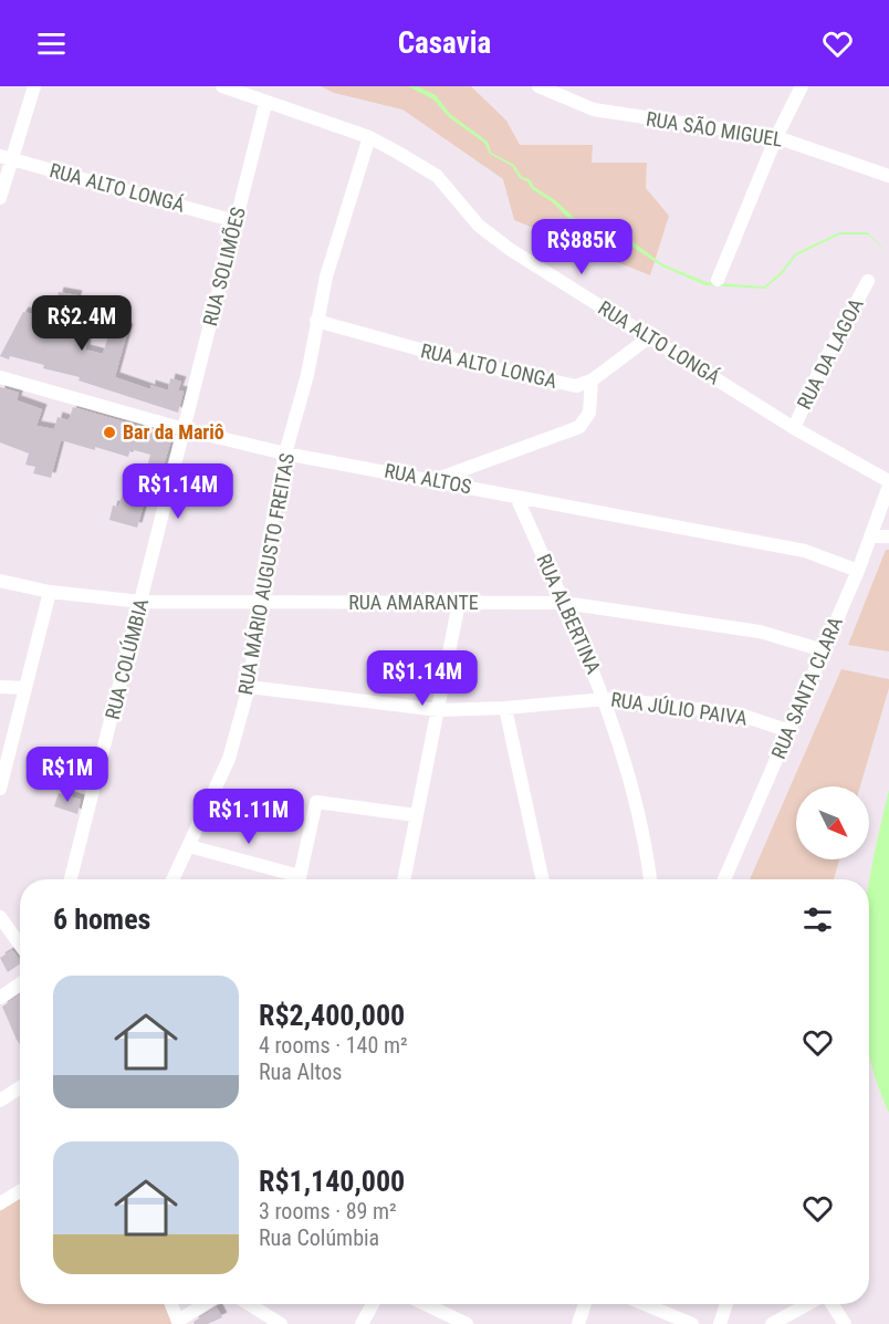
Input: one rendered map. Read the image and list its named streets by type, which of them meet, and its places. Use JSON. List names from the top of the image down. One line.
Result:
{"streets":{"street":["RUA SÃO MIGUEL","RUA ALTO LONGÁ","RUA SOLIMÕES","RUA DA LAGOA","RUA ALTO LONGA","RUA ALTOS","RUA MÁRIO AUGUSTO FREITAS","RUA AMARANTE","RUA ALBERTINA","RUA COLÚMBIA","RUA SANTA CLARA","RUA JÚLIO PAIVA"]},"crossings":[["RUA ALTO LONGÁ","RUA SOLIMÕES"],["RUA ALTO LONGÁ","RUA DA LAGOA"],["RUA ALTO LONGÁ","RUA MÁRIO AUGUSTO FREITAS"],["RUA ALTO LONGÁ","RUA SANTA CLARA"],["RUA SOLIMÕES","RUA ALTOS"],["RUA SOLIMÕES","RUA COLÚMBIA"],["RUA ALTO LONGA","RUA MÁRIO AUGUSTO FREITAS"],["RUA ALTOS","RUA MÁRIO AUGUSTO FREITAS"],["RUA ALTOS","RUA ALBERTINA"],["RUA ALTOS","RUA COLÚMBIA"],["RUA ALTOS","RUA SANTA CLARA"],["RUA MÁRIO AUGUSTO FREITAS","RUA AMARANTE"],["RUA MÁRIO AUGUSTO FREITAS","RUA JÚLIO PAIVA"],["RUA AMARANTE","RUA ALBERTINA"],["RUA AMARANTE","RUA COLÚMBIA"],["RUA AMARANTE","RUA SANTA CLARA"],["RUA ALBERTINA","RUA JÚLIO PAIVA"],["RUA SANTA CLARA","RUA JÚLIO PAIVA"]],"places":["Bar da Mariô"],"north":"bottom right","page":{"header":"Casavia","price":["R$885K","R$2.4M","R$1.14M","R$1.14M","R$1M","R$1.11M"],"heading":"6 homes","list":[{"name":"R$2,400,000","note":"4 rooms · 140 m² · Rua Altos"},{"name":"R$1,140,000","note":"3 rooms · 89 m² · Rua Colúmbia"}]}}
